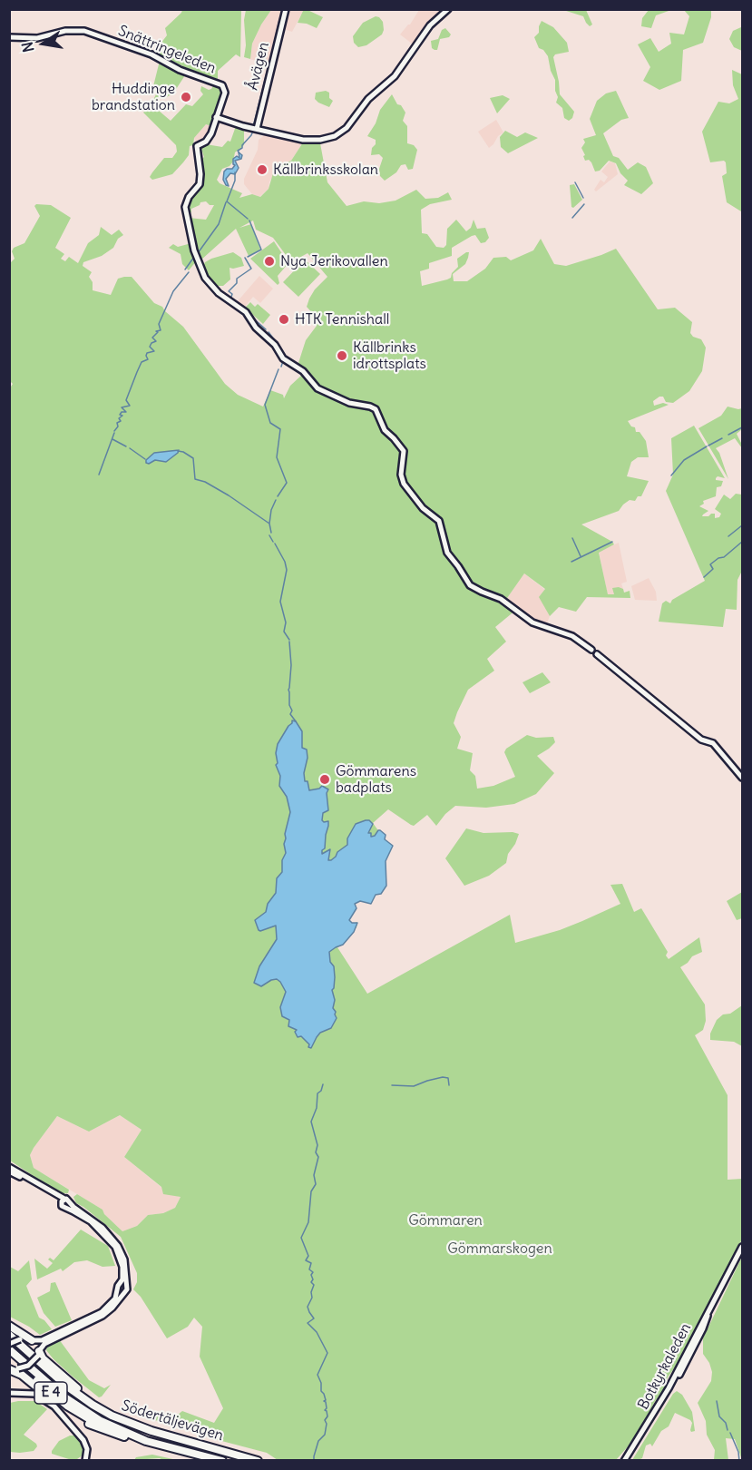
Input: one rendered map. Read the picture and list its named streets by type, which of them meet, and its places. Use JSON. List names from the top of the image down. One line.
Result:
{"streets":{"highway":["E 4","Södertäljevägen"],"street":["Snättringeleden","Åvägen","Botkyrkaleden"]},"parks":["Gömmaren","Gömmarskogen"],"places":["Huddinge brandstation","Källbrinksskolan","Nya Jerikovallen","HTK Tennishall","Källbrinks idrottsplats","Gömmarens badplats"],"north":"left"}
